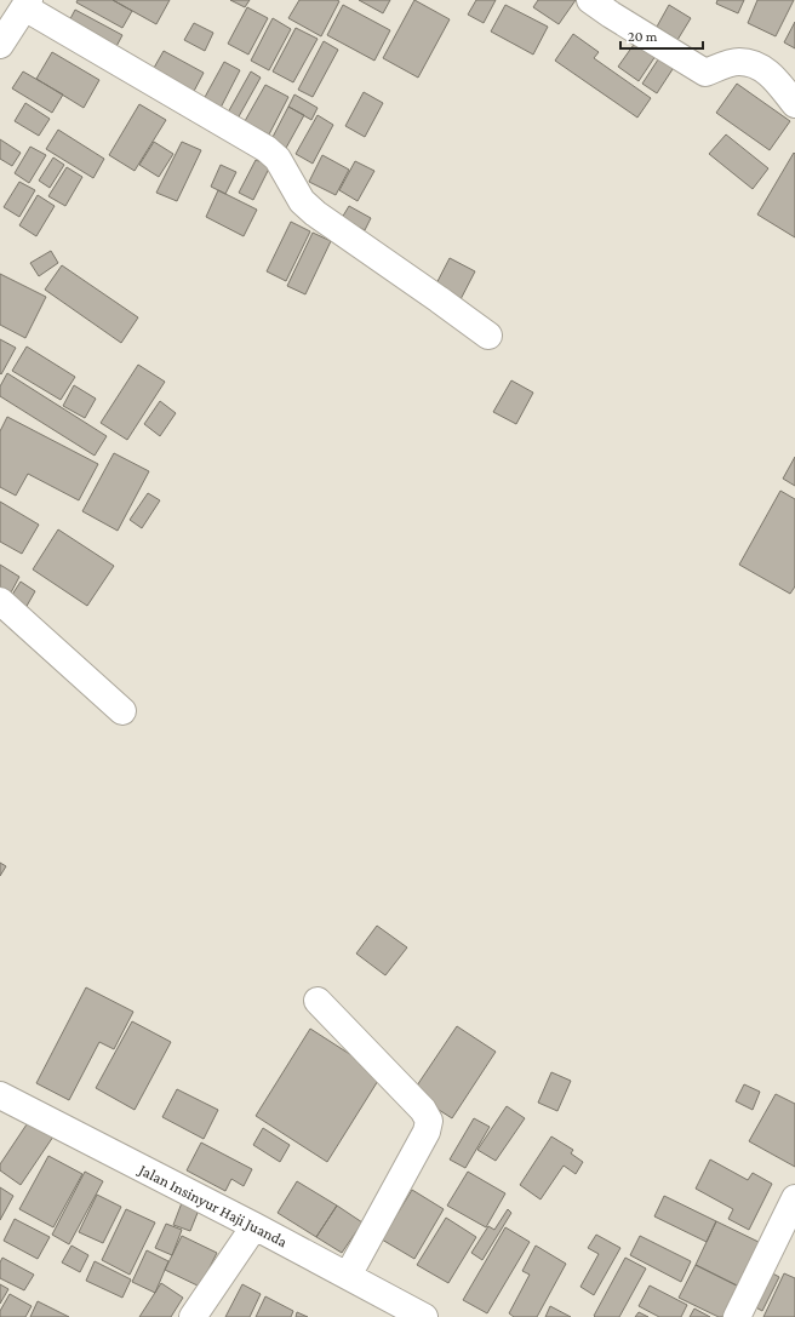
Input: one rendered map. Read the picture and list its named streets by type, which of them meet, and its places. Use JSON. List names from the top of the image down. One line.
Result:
{"streets":{"street":["Jalan Insinyur Haji Juanda"]},"scale_bar":"20 m"}
